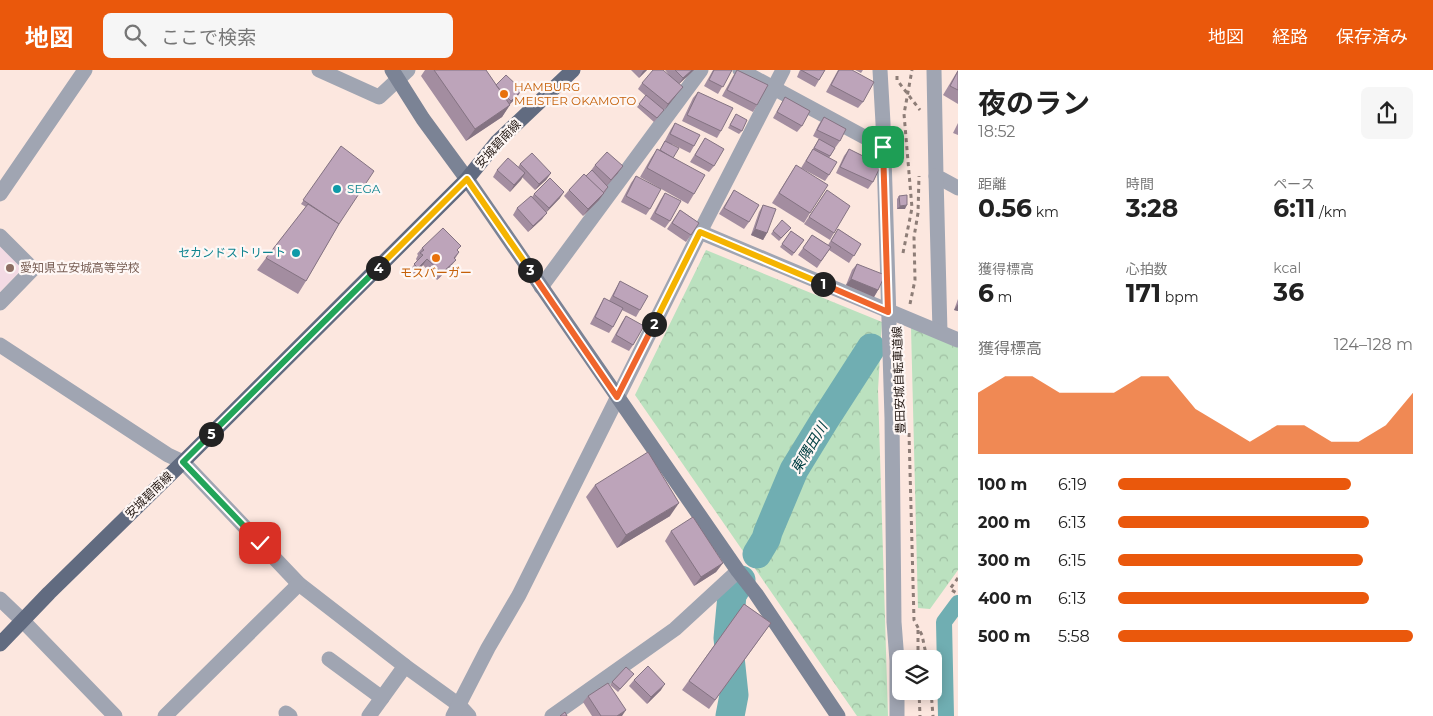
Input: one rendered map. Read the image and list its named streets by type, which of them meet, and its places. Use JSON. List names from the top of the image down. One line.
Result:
{"streets":{"main road":["安城碧南線"],"path":["豊田安城自転車道線"]},"water":["東隅田川"],"places":["HAMBURG MEISTER OKAMOTO","SEGA","セカンドストリート","モスバーガー","愛知県立安城高等学校"],"page":{"header":"地図","search":"ここで検索","nav":["地図","経路","保存済み"],"heading":["夜のラン","18:52"],"stats":[["距離","0.56 km"],["時間","3:28"],["ペース","6:11 /km"],["獲得標高","6 m"],["心拍数","171 bpm"],["kcal","36"]],"pins":["4","3","1","2","5"],"chart":["獲得標高","124–128 m"],"list":[{"name":"100 m","note":"6:19"},{"name":"200 m","note":"6:13"},{"name":"300 m","note":"6:15"},{"name":"400 m","note":"6:13"},{"name":"500 m","note":"5:58"}]}}
